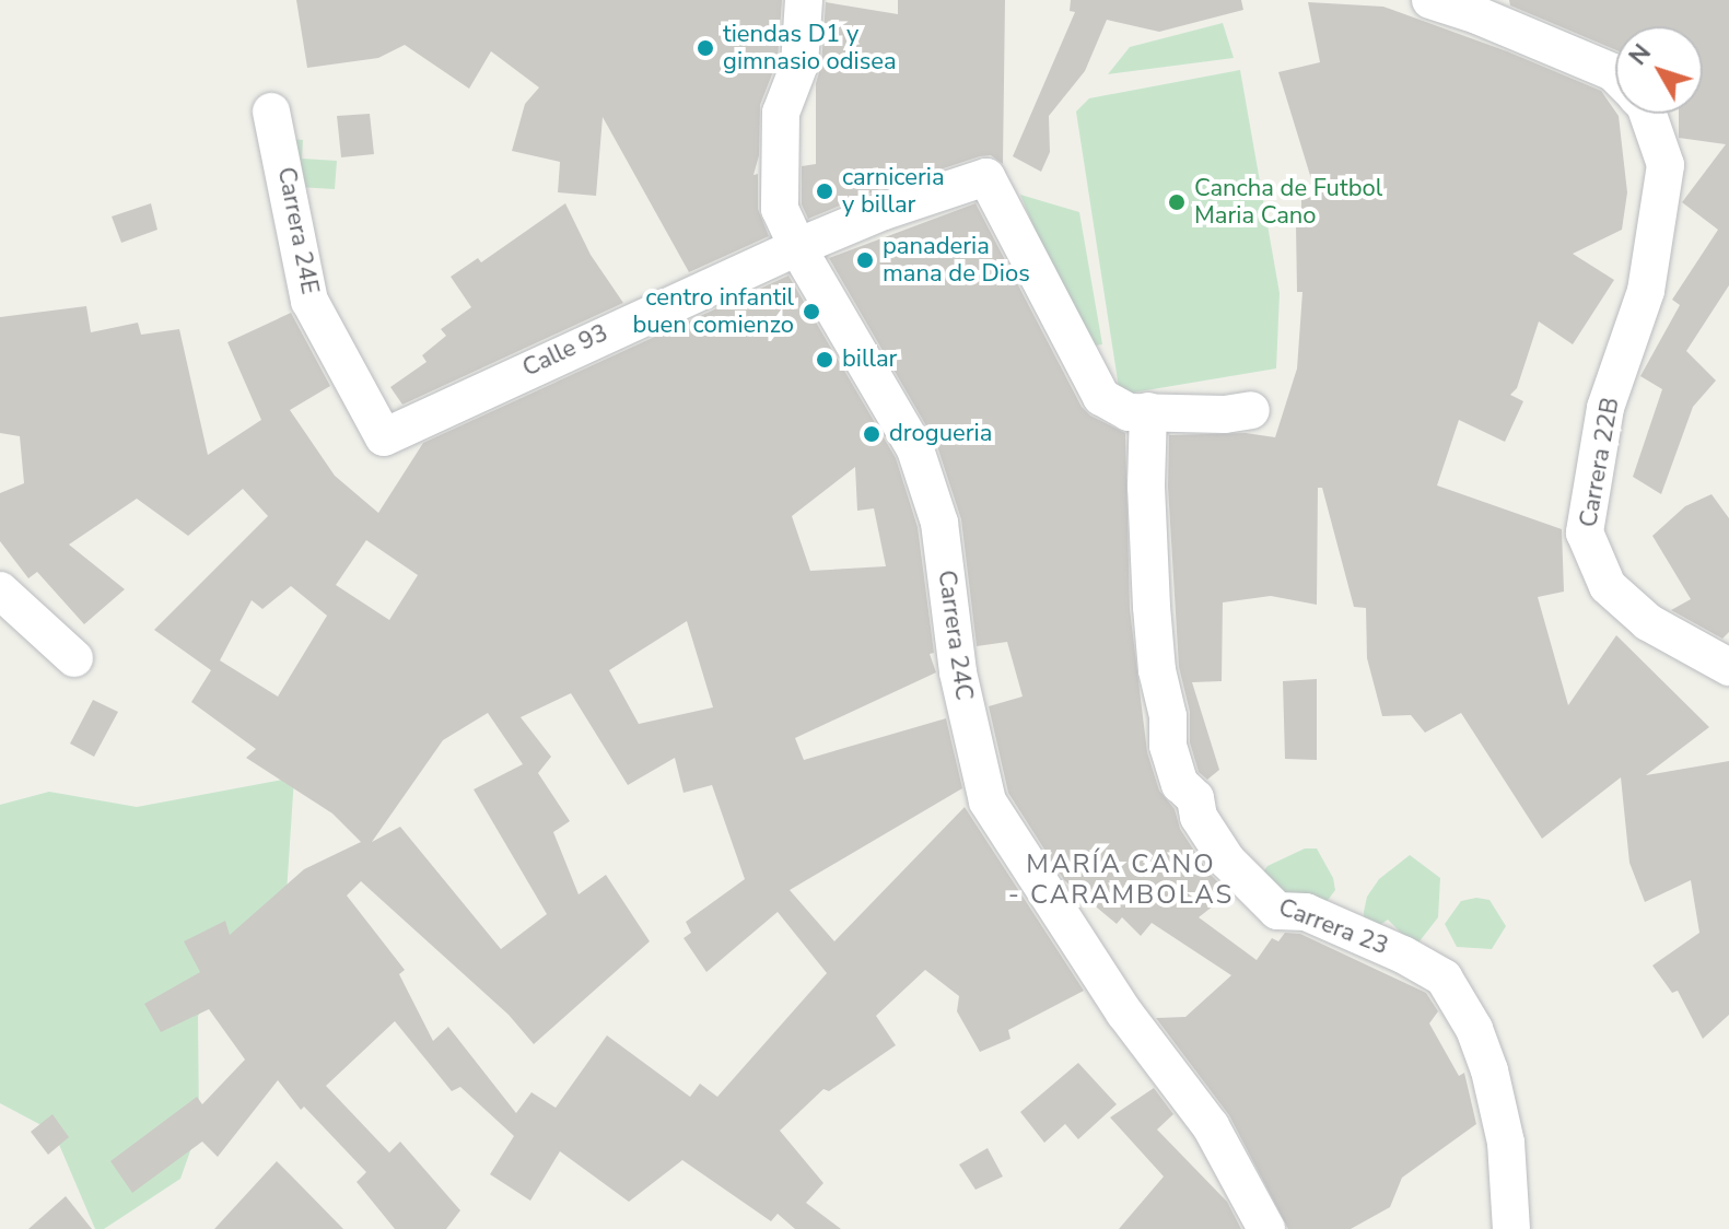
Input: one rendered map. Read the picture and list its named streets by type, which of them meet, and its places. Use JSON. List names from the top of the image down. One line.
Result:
{"streets":{"street":["Carrera 24E","Calle 93","Carrera 22B","Carrera 24C","Carrera 23"]},"crossings":[["Carrera 24E","Calle 93"],["Calle 93","Carrera 24C"]],"districts":["MARÍA CANO - CARAMBOLAS"],"places":["tiendas D1 y gimnasio odisea","carniceria y billar","Cancha de Futbol Maria Cano","panaderia mana de Dios","centro infantil buen comienzo","billar","drogueria"],"north":"top left"}
